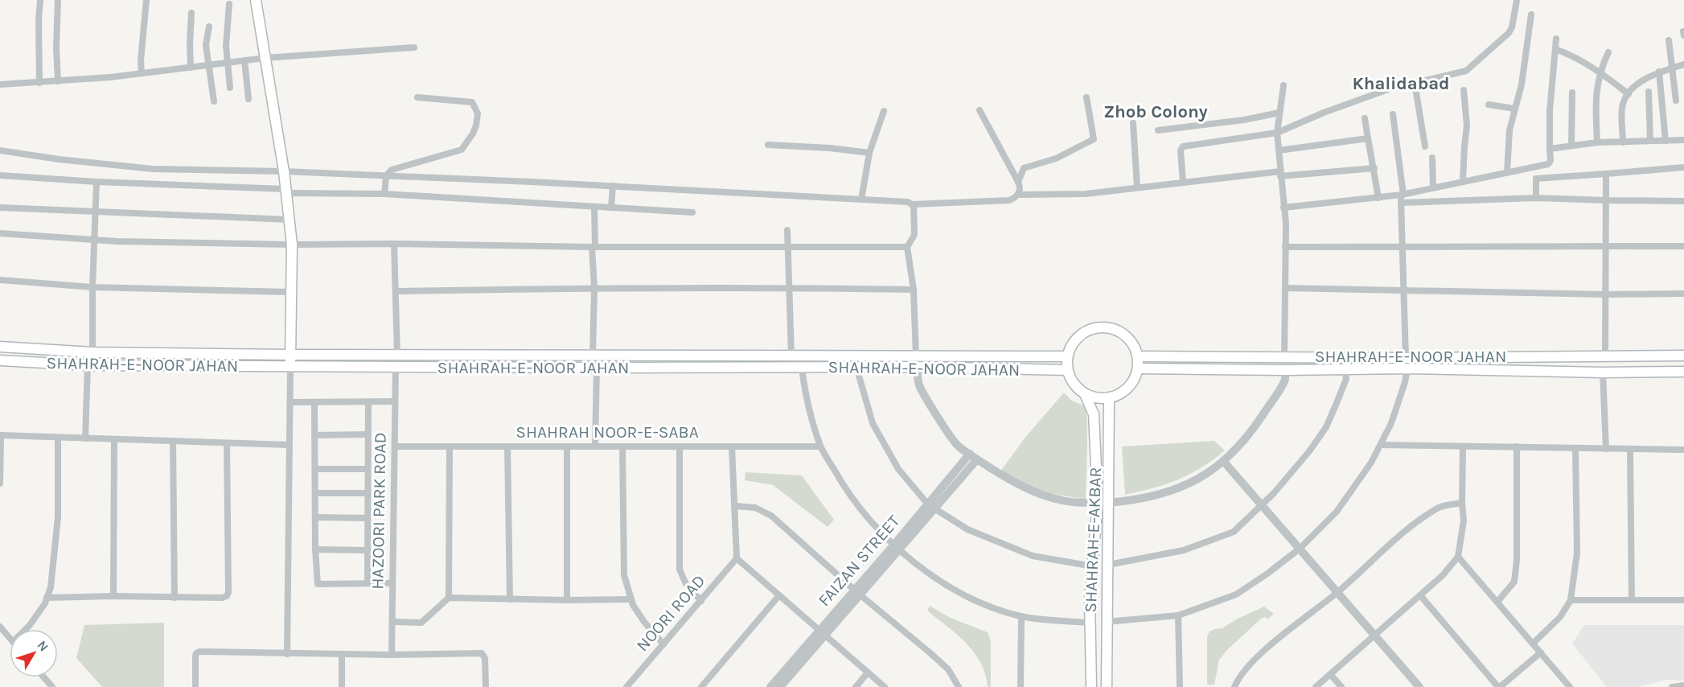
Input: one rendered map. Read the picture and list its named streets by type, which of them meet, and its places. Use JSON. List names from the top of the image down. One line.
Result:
{"streets":{"main road":["SHAHRAH-E-NOOR JAHAN","SHAHRAH-E-AKBAR"],"street":["SHAHRAH NOOR-E-SABA","HAZOORI PARK ROAD","FAIZAN STREET","NOORI ROAD"]},"crossings":[["SHAHRAH-E-NOOR JAHAN","HAZOORI PARK ROAD"],["SHAHRAH-E-NOOR JAHAN","SHAHRAH-E-AKBAR"],["SHAHRAH NOOR-E-SABA","HAZOORI PARK ROAD"]],"districts":["Khalidabad","Zhob Colony"],"north":"top right"}
